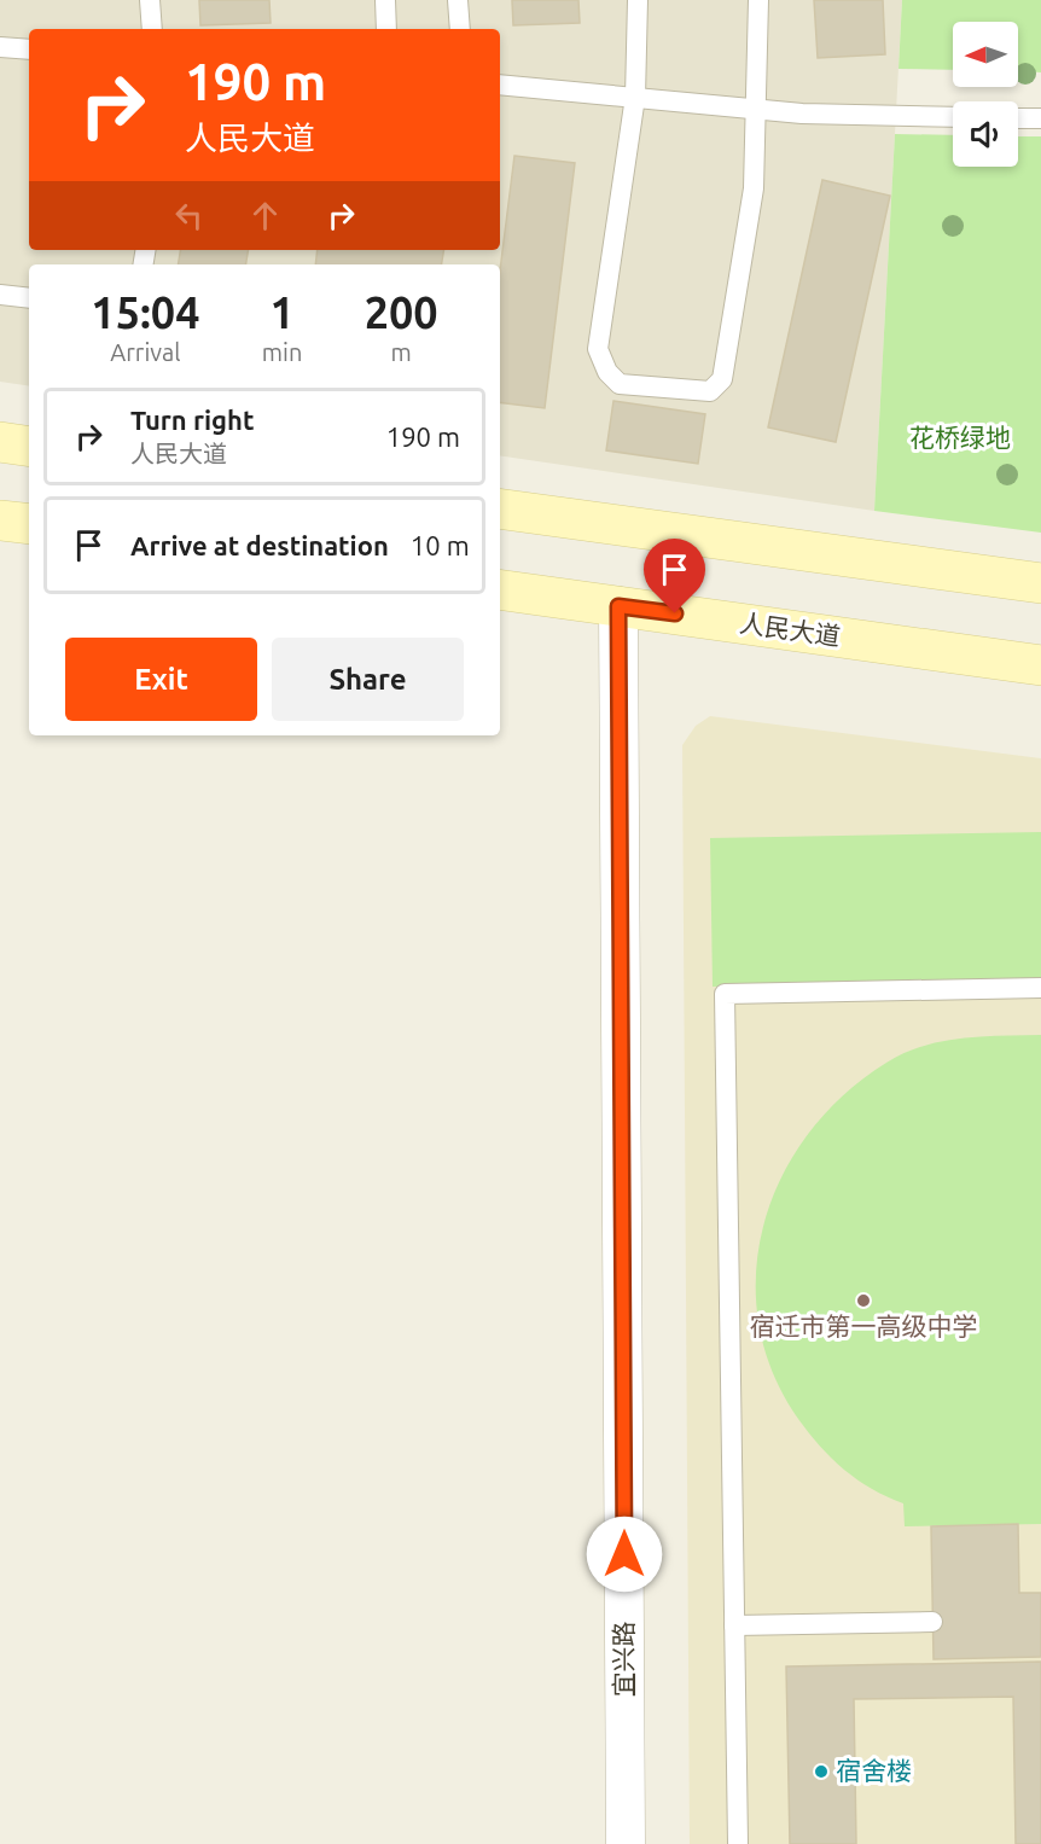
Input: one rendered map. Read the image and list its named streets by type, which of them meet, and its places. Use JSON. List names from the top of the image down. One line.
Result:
{"streets":{"main road":["人民大道"],"street":["宜兴路"]},"crossings":[["人民大道","宜兴路"]],"parks":["花桥绿地"],"places":["宿迁市第一高级中学","宿舍楼"],"north":"left","page":{"turn":["190 m","人民大道"],"eta":["15:04","Arrival","1","min","200","m"],"list":[{"name":"Turn right","note":"人民大道","value":"190 m"},{"name":"Arrive at destination","value":"10 m"}],"buttons":["Exit","Share"]}}
